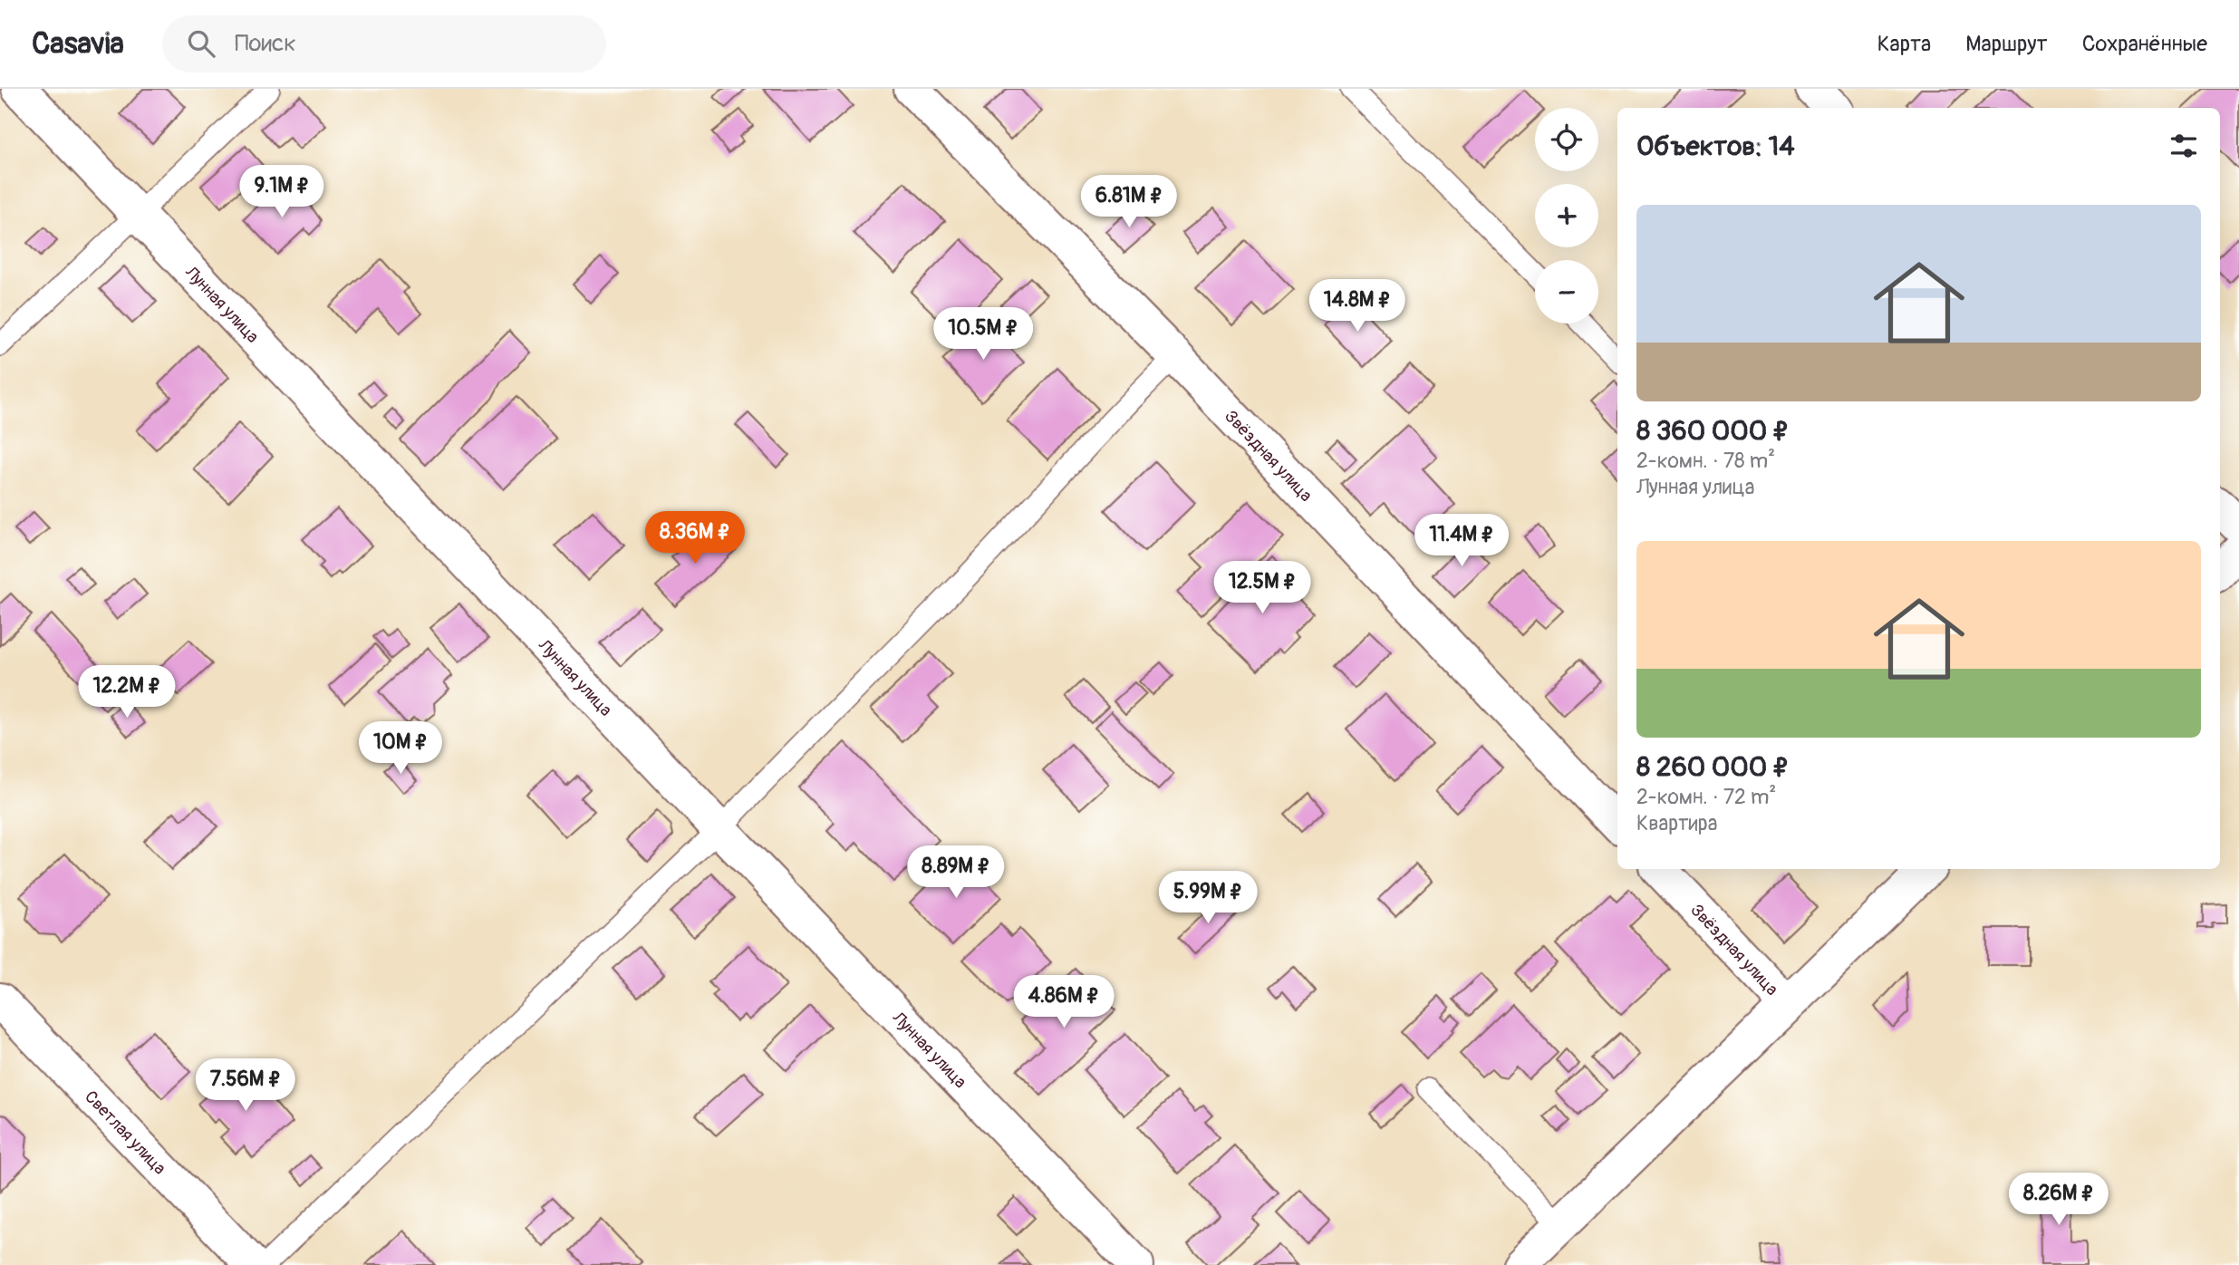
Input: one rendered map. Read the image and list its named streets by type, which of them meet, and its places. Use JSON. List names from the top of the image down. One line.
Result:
{"streets":{"street":["Лунная улица","Звёздная улица","Светлая улица"]},"page":{"header":"Casavia","search":"Поиск","nav":["Карта","Маршрут","Сохранённые"],"map_buttons":["+","−"],"heading":"Объектов: 14","price":["9.1M ₽","6.81M ₽","14.8M ₽","10.5M ₽","8.36M ₽","11.4M ₽","12.5M ₽","12.2M ₽","10M ₽","8.89M ₽","5.99M ₽","4.86M ₽","7.56M ₽","8.26M ₽"],"list":[{"name":"8 360 000 ₽","note":"2-комн. · 78 m² · Лунная улица"},{"name":"8 260 000 ₽","note":"2-комн. · 72 m² · Квартира"}]}}
